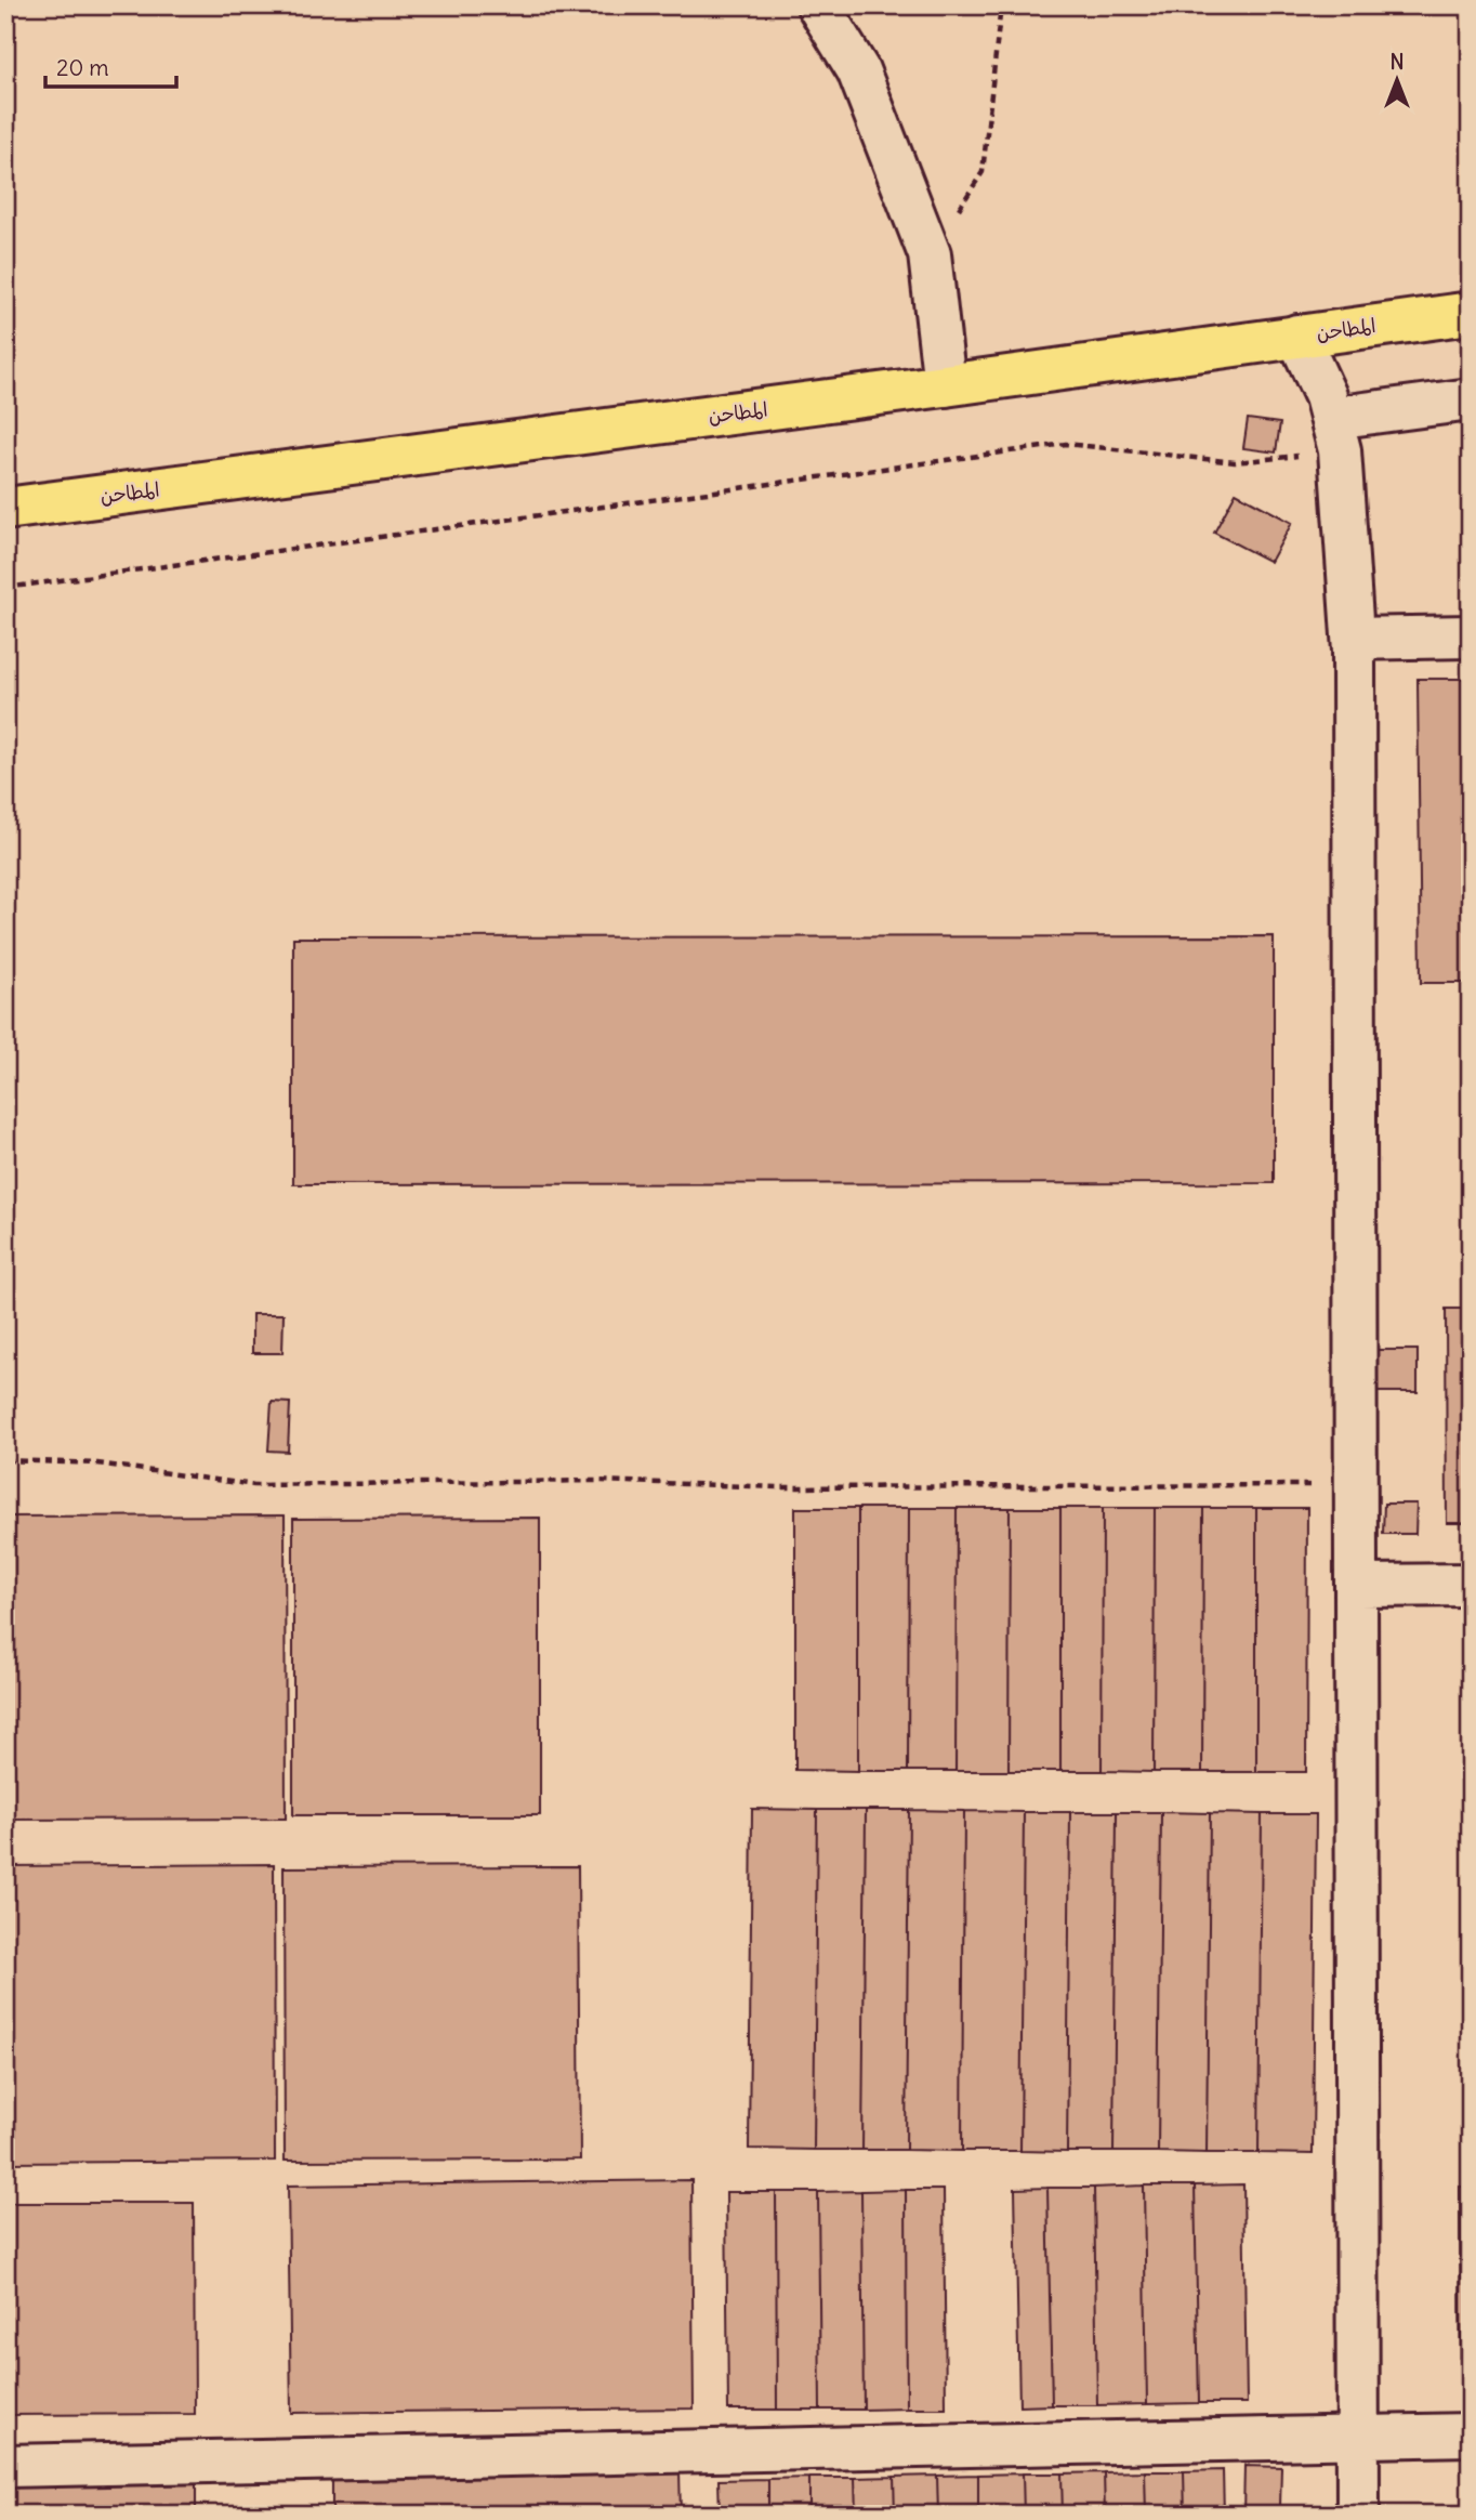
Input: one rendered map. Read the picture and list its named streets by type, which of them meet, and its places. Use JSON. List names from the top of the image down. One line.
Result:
{"streets":{"main road":["المطاحن"]},"scale_bar":"20 m","north":"top"}
